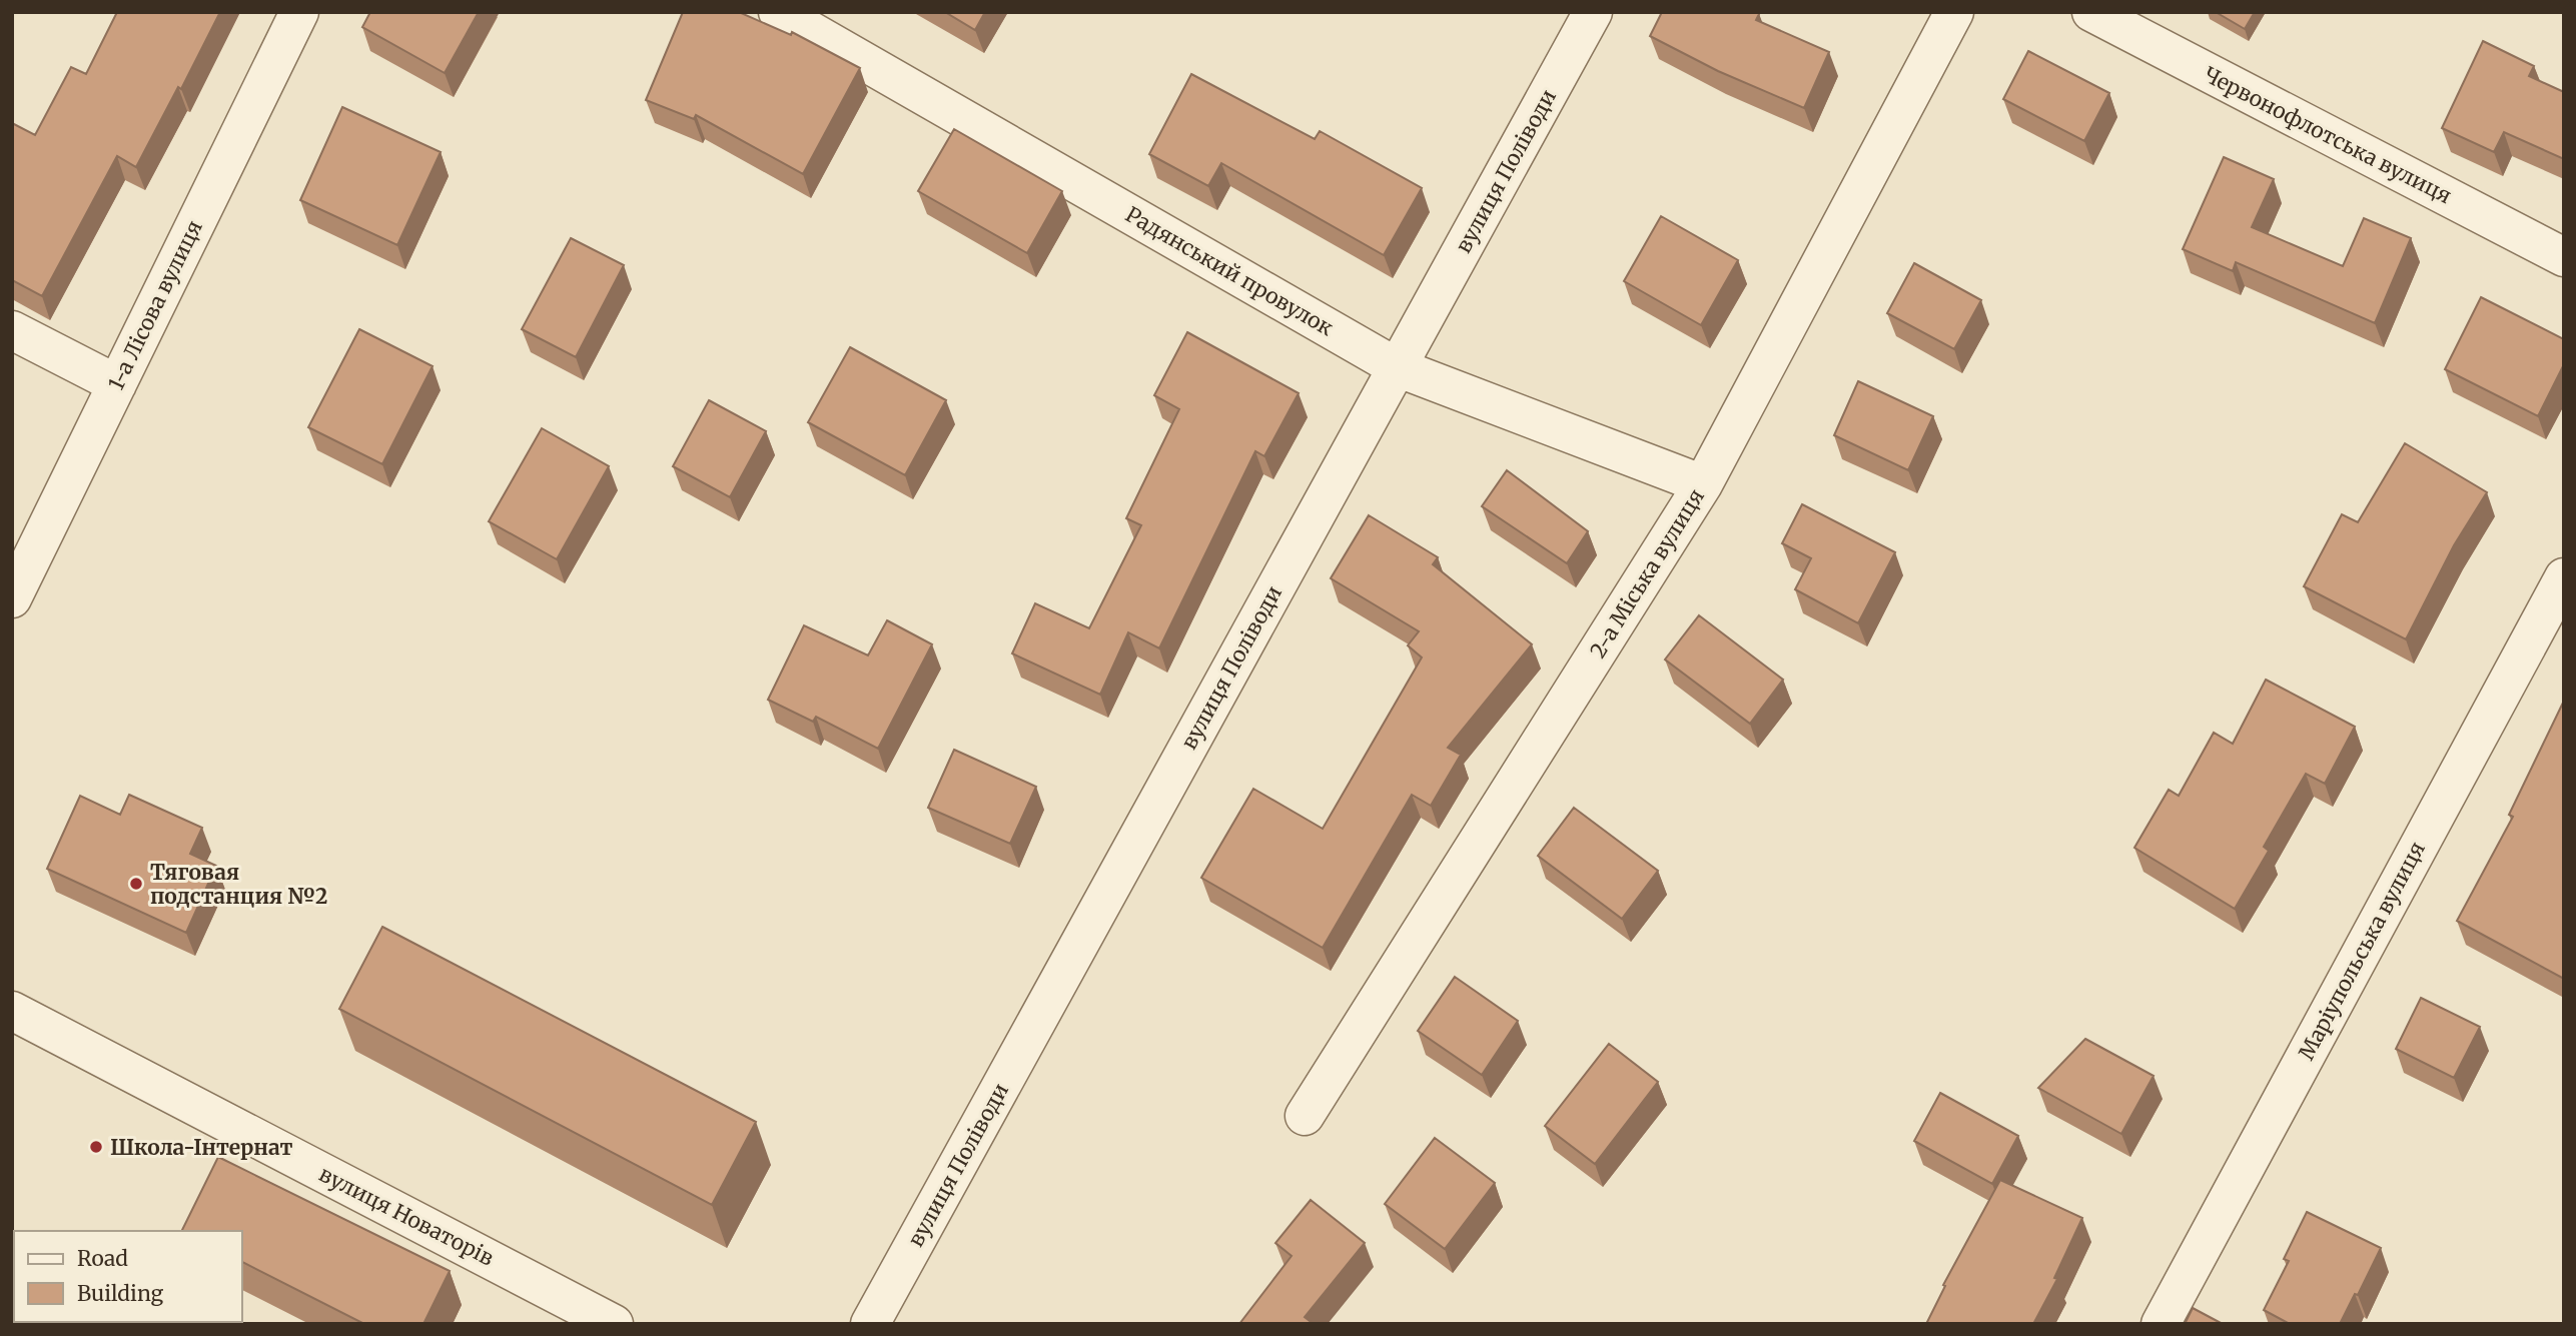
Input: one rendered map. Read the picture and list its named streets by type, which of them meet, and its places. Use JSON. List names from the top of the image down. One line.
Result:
{"streets":{"street":["Червонофлотська вулиця","вулиця Поліводи","Радянський провулок","1-а Лісова вулиця","2-а Міська вулиця","Маріупольська вулиця","вулиця Новаторів"]},"crossings":[["вулиця Поліводи","Радянський провулок"],["Радянський провулок","2-а Міська вулиця"]],"places":["Тяговая подстанция №2","Школа-Інтернат"],"legend":["Road","Building"]}
